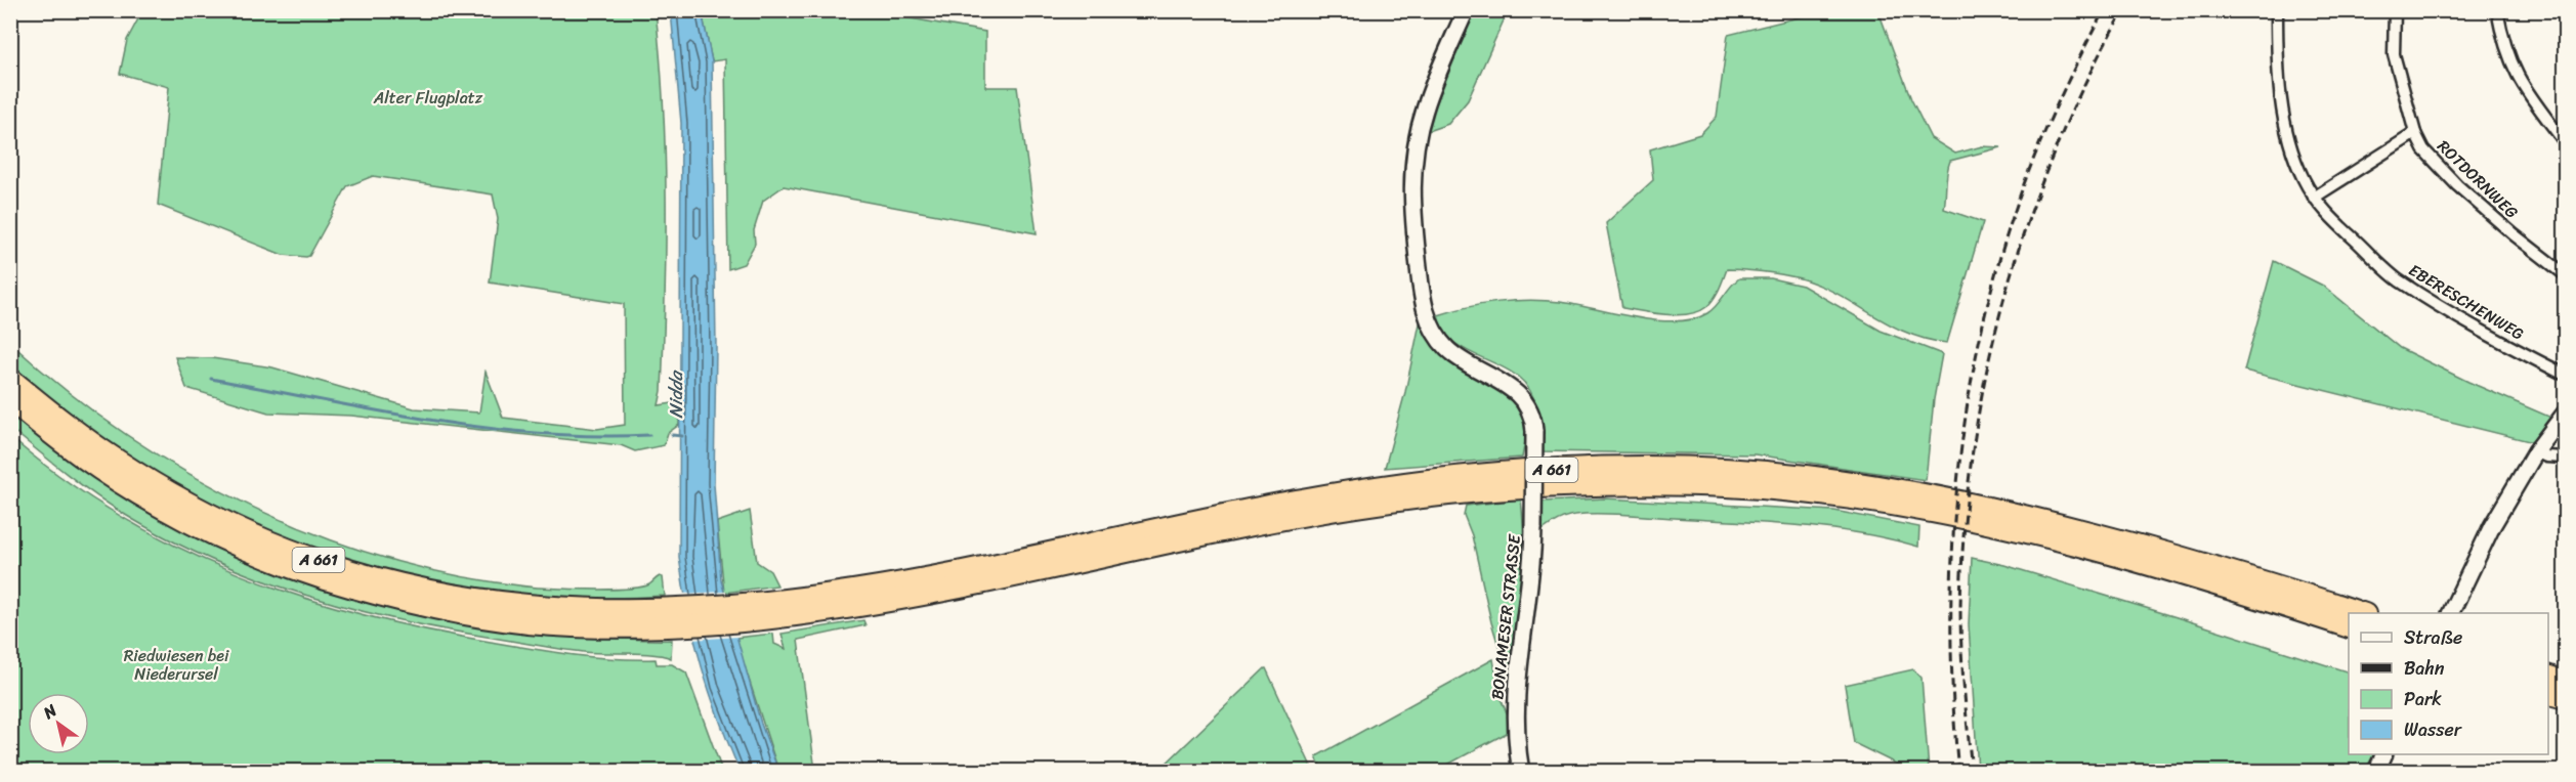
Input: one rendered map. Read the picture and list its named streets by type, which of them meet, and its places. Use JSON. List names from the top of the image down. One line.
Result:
{"streets":{"highway":["A 661"],"street":["ROTDORNWEG","EBERESCHENWEG","BONAMESER STRASSE"]},"water":["Nidda"],"parks":["Alter Flugplatz","Riedwiesen bei Niederursel"],"legend":["Straße","Bahn","Park","Wasser"],"north":"top left"}
